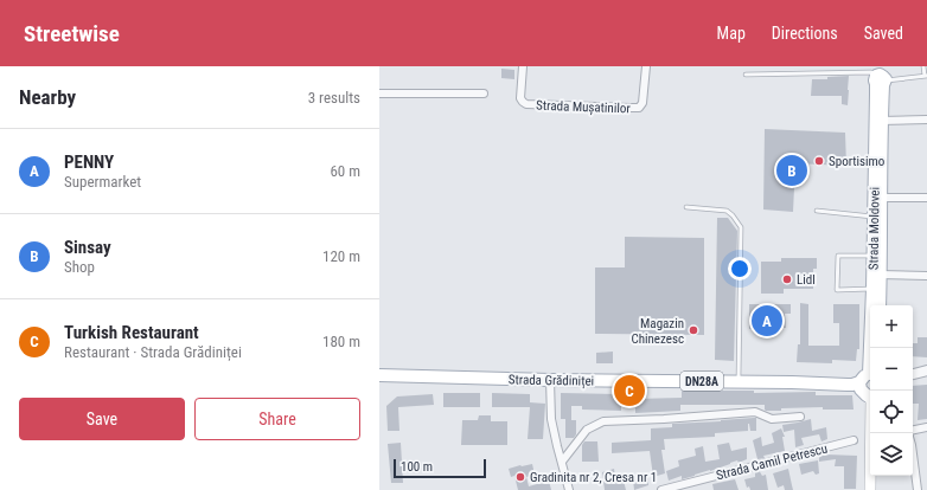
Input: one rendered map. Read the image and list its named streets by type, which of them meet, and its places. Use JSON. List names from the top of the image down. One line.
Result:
{"streets":{"main road":["Strada Moldovei","Strada Grădiniței","DN28A"],"street":["Strada Mușatinilor","Strada Camil Petrescu"]},"crossings":[["Strada Moldovei","Strada Grădiniței"]],"places":["Sportisimo","Lidl","Magazin Chinezesc","Gradinita nr 2, Cresa nr 1"],"scale_bar":"100 m","page":{"header":"Streetwise","nav":["Map","Directions","Saved"],"heading":["Nearby","3 results"],"list":[{"mark":"A","name":"PENNY","note":"Supermarket","value":"60 m"},{"mark":"B","name":"Sinsay","note":"Shop","value":"120 m"},{"mark":"C","name":"Turkish Restaurant","note":"Restaurant · Strada Grădiniței","value":"180 m"}],"pins":["B","A","C"],"map_buttons":["+","−"],"buttons":["Save","Share"],"scale":"100 m"}}
